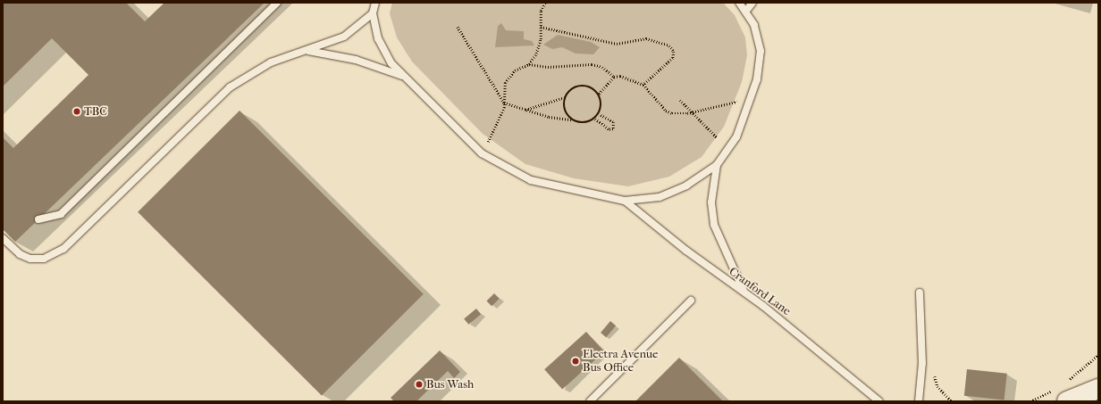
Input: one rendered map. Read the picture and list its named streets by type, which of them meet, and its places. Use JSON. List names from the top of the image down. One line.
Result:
{"streets":{"lane":["Cranford Lane"]},"places":["TBC","Electra Avenue Bus Office","Bus Wash"]}
